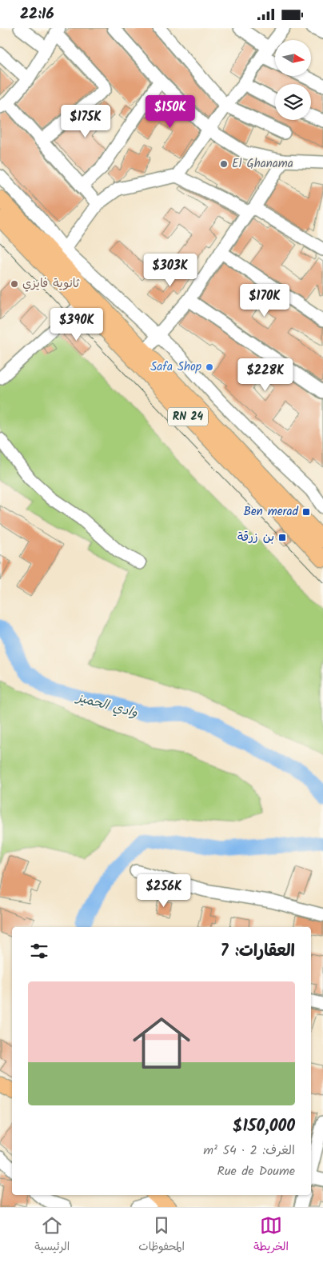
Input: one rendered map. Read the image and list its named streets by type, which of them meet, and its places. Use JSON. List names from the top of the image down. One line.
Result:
{"streets":{"main road":["RN 24"]},"water":["وادي الحميز"],"places":{"other":["El Ghanama","ثانوية فايزي","Safa Shop"],"transit":["Ben merad","بن زرقة"]},"north":"right","page":{"status":"22:16","price":["$150K","$175K","$303K","$170K","$390K","$228K","$256K"],"heading":"العقارات: 7","list":[{"name":"$150,000","note":"الغرف: 2 · 54 m² · Rue de Doume"}],"tabs":["الخريطة","المحفوظات","الرئيسية"]}}
